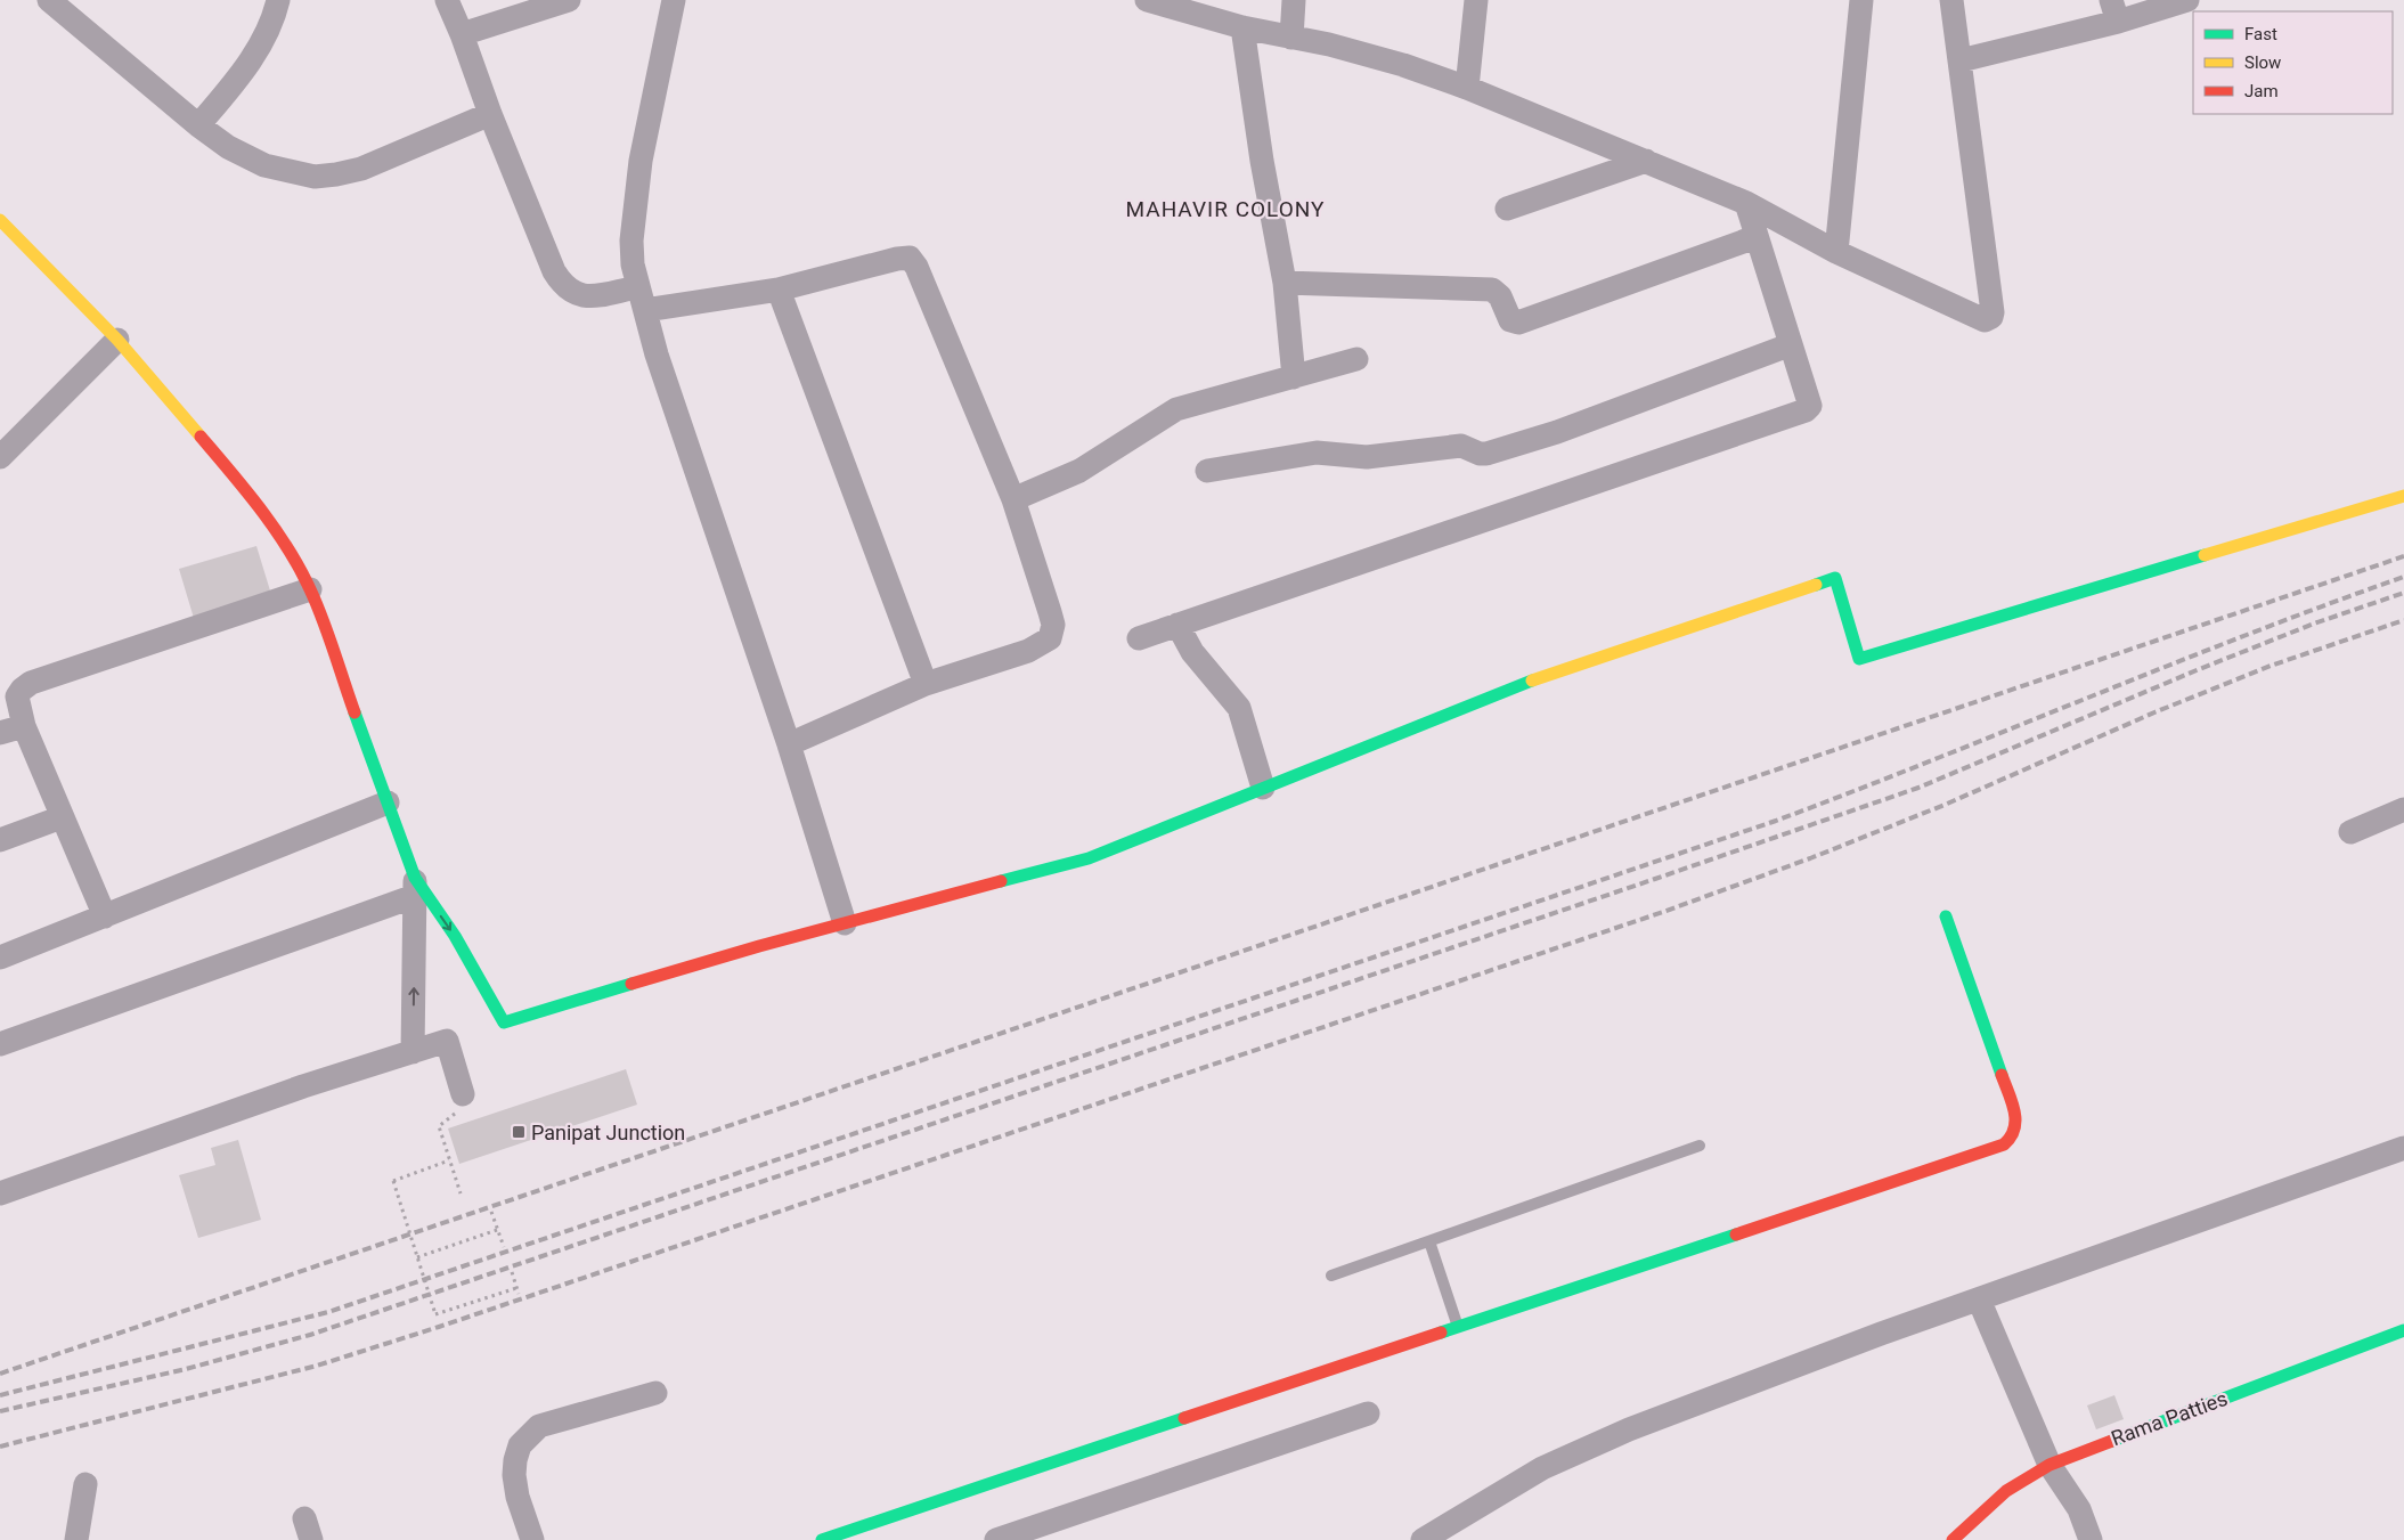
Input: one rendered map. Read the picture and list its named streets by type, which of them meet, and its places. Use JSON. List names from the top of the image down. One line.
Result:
{"streets":{"street":["Rama Patties"]},"districts":["MAHAVIR COLONY"],"places":{"transit":["Panipat Junction"]},"legend":["Fast","Slow","Jam"]}
